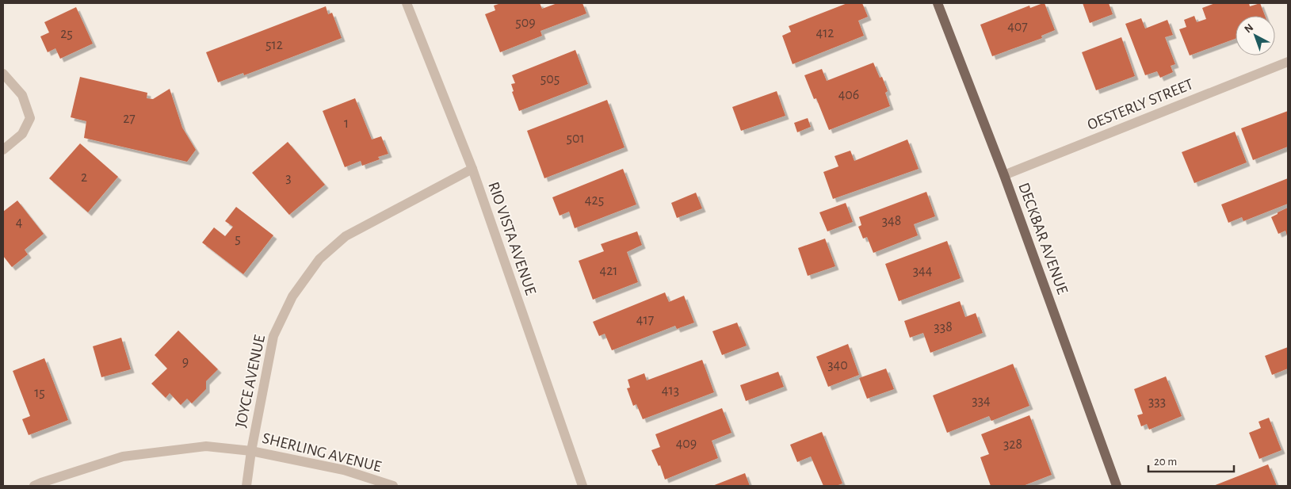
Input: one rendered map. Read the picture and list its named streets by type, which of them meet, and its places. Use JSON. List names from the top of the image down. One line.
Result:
{"streets":{"main road":["DECKBAR AVENUE"],"street":["OESTERLY STREET","RIO VISTA AVENUE","JOYCE AVENUE","SHERLING AVENUE"]},"crossings":[["OESTERLY STREET","DECKBAR AVENUE"],["RIO VISTA AVENUE","JOYCE AVENUE"],["JOYCE AVENUE","SHERLING AVENUE"]],"house_numbers":["509","407","412","25","512","505","406","27","1","501","2","3","425","348","4","5","421","344","417","338","9","340","413","15","334","333","409","328"],"scale_bar":"20 m","north":"top left"}
